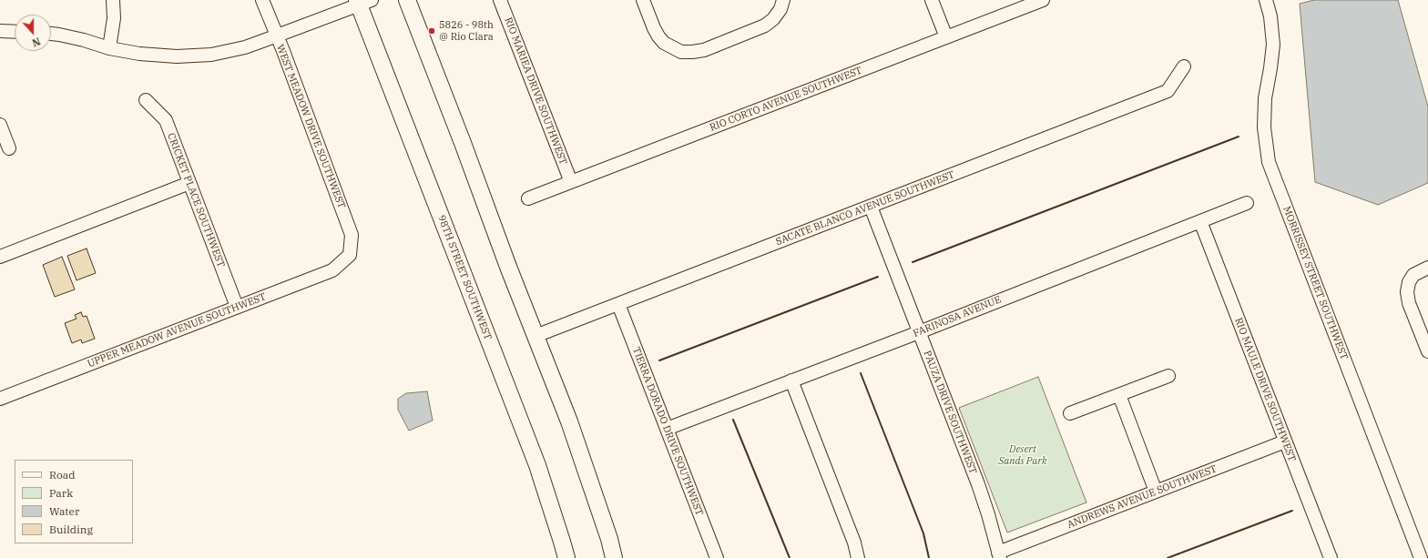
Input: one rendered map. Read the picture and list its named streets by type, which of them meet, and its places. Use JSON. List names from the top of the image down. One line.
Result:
{"streets":{"main road":["98TH STREET SOUTHWEST"],"street":["RIO MARIEA DRIVE SOUTHWEST","RIO CORTO AVENUE SOUTHWEST","WEST MEADOW DRIVE SOUTHWEST","CRICKET PLACE SOUTHWEST","SACATE BLANCO AVENUE SOUTHWEST","MORRISSEY STREET SOUTHWEST","FARINOSA AVENUE","UPPER MEADOW AVENUE SOUTHWEST","RIO MAULE DRIVE SOUTHWEST","PAUZA DRIVE SOUTHWEST","TIERRA DORADO DRIVE SOUTHWEST","ANDREWS AVENUE SOUTHWEST"]},"crossings":[["RIO MARIEA DRIVE SOUTHWEST","RIO CORTO AVENUE SOUTHWEST"],["WEST MEADOW DRIVE SOUTHWEST","UPPER MEADOW AVENUE SOUTHWEST"],["CRICKET PLACE SOUTHWEST","UPPER MEADOW AVENUE SOUTHWEST"],["SACATE BLANCO AVENUE SOUTHWEST","PAUZA DRIVE SOUTHWEST"],["SACATE BLANCO AVENUE SOUTHWEST","TIERRA DORADO DRIVE SOUTHWEST"],["FARINOSA AVENUE","RIO MAULE DRIVE SOUTHWEST"],["FARINOSA AVENUE","PAUZA DRIVE SOUTHWEST"],["FARINOSA AVENUE","TIERRA DORADO DRIVE SOUTHWEST"],["RIO MAULE DRIVE SOUTHWEST","ANDREWS AVENUE SOUTHWEST"],["PAUZA DRIVE SOUTHWEST","ANDREWS AVENUE SOUTHWEST"]],"parks":["Desert Sands Park"],"places":["5826 - 98th @ Rio Clara"],"legend":["Road","Park","Water","Building"],"north":"bottom"}
